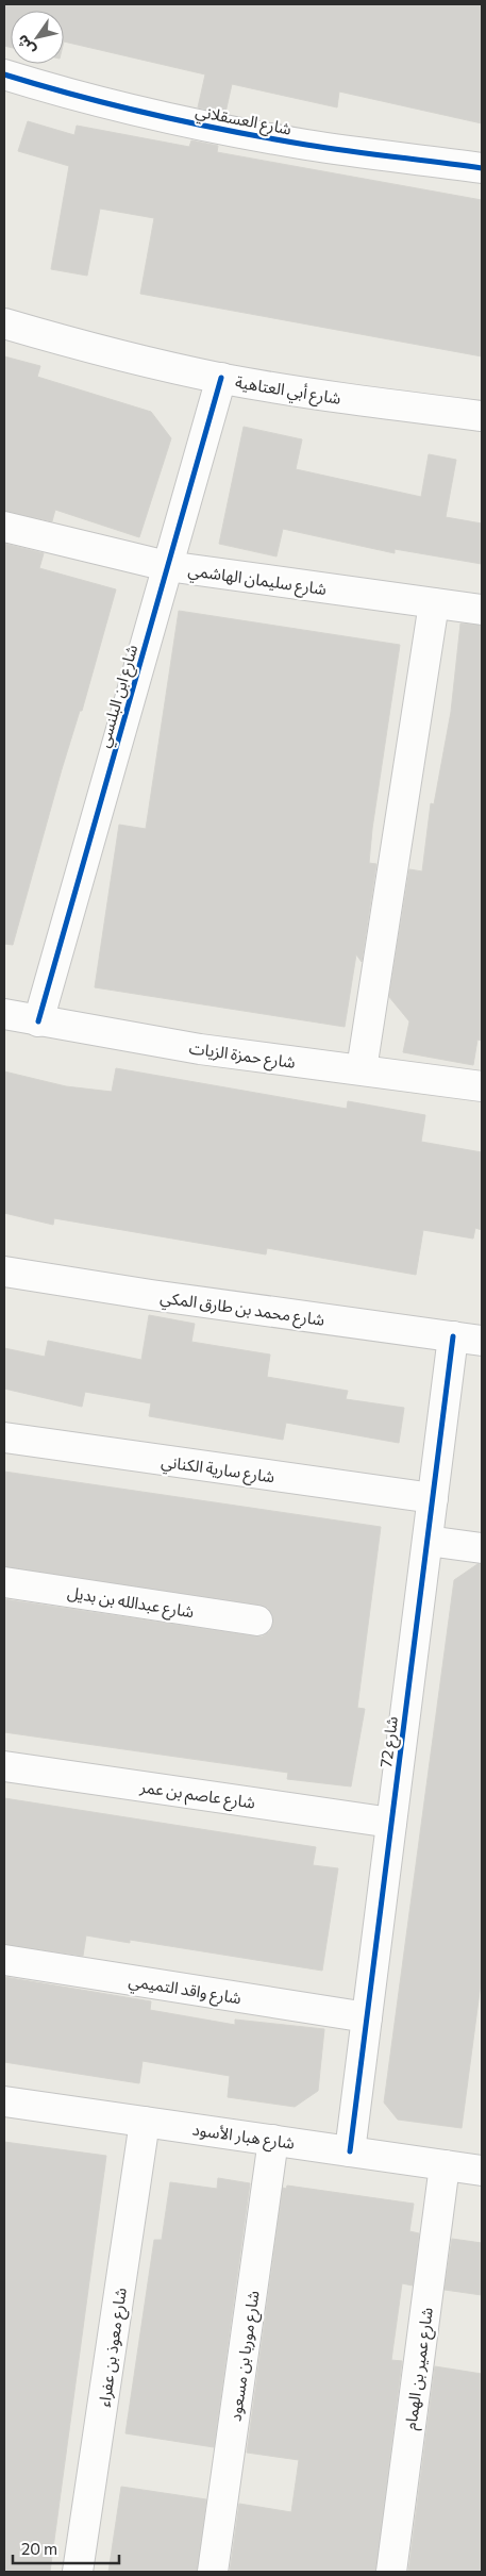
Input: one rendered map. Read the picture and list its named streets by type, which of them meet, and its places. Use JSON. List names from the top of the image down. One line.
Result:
{"streets":{"street":["شارع العسقلاني","شارع أبي العتاهية","شارع سليمان الهاشمي","شارع ابن البلنسي","شارع حمزة الزيات","شارع محمد بن طارق المكي","شارع سارية الكناني","شارع عبدالله بن بديل","شارع 72","شارع عاصم بن عمر","شارع واقد التميمي","شارع هبار الأسود","شارع معوذ بن عفراء","شارع موربا بن مسعود","شارع عمير بن الهمام"]},"crossings":[["شارع أبي العتاهية","شارع ابن البلنسي"],["شارع سليمان الهاشمي","شارع ابن البلنسي"],["شارع ابن البلنسي","شارع حمزة الزيات"],["شارع محمد بن طارق المكي","شارع 72"],["شارع سارية الكناني","شارع 72"],["شارع 72","شارع عاصم بن عمر"],["شارع 72","شارع واقد التميمي"],["شارع 72","شارع هبار الأسود"],["شارع هبار الأسود","شارع معوذ بن عفراء"],["شارع هبار الأسود","شارع موربا بن مسعود"],["شارع هبار الأسود","شارع عمير بن الهمام"]],"scale_bar":"20 m","north":"bottom left"}
